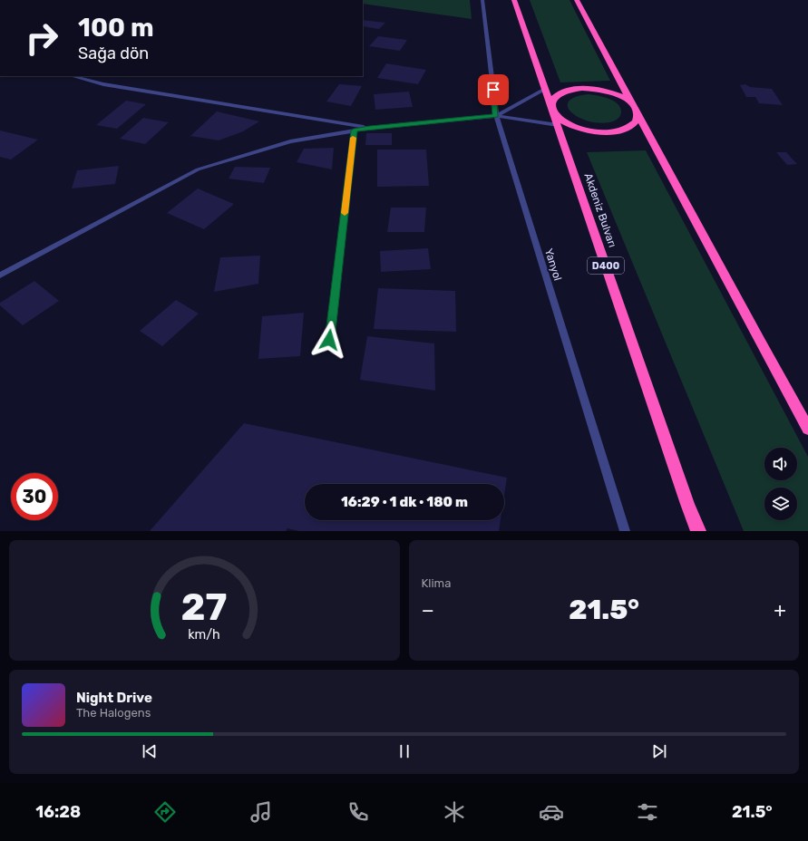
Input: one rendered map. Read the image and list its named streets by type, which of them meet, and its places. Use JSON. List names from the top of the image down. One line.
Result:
{"streets":{"highway":["Akdeniz Bulvarı","D400"],"street":["Yanyol"]},"page":{"turn":["100 m","Sağa dön"],"limit":"30","trip":"16:29 · 1 dk · 180 m","tile":"Klima","heat":["−","21.5°","+"],"song":["Night Drive","The Halogens"],"tabs":["16:28","21.5°"],"gauge":["27","km/h"]}}
